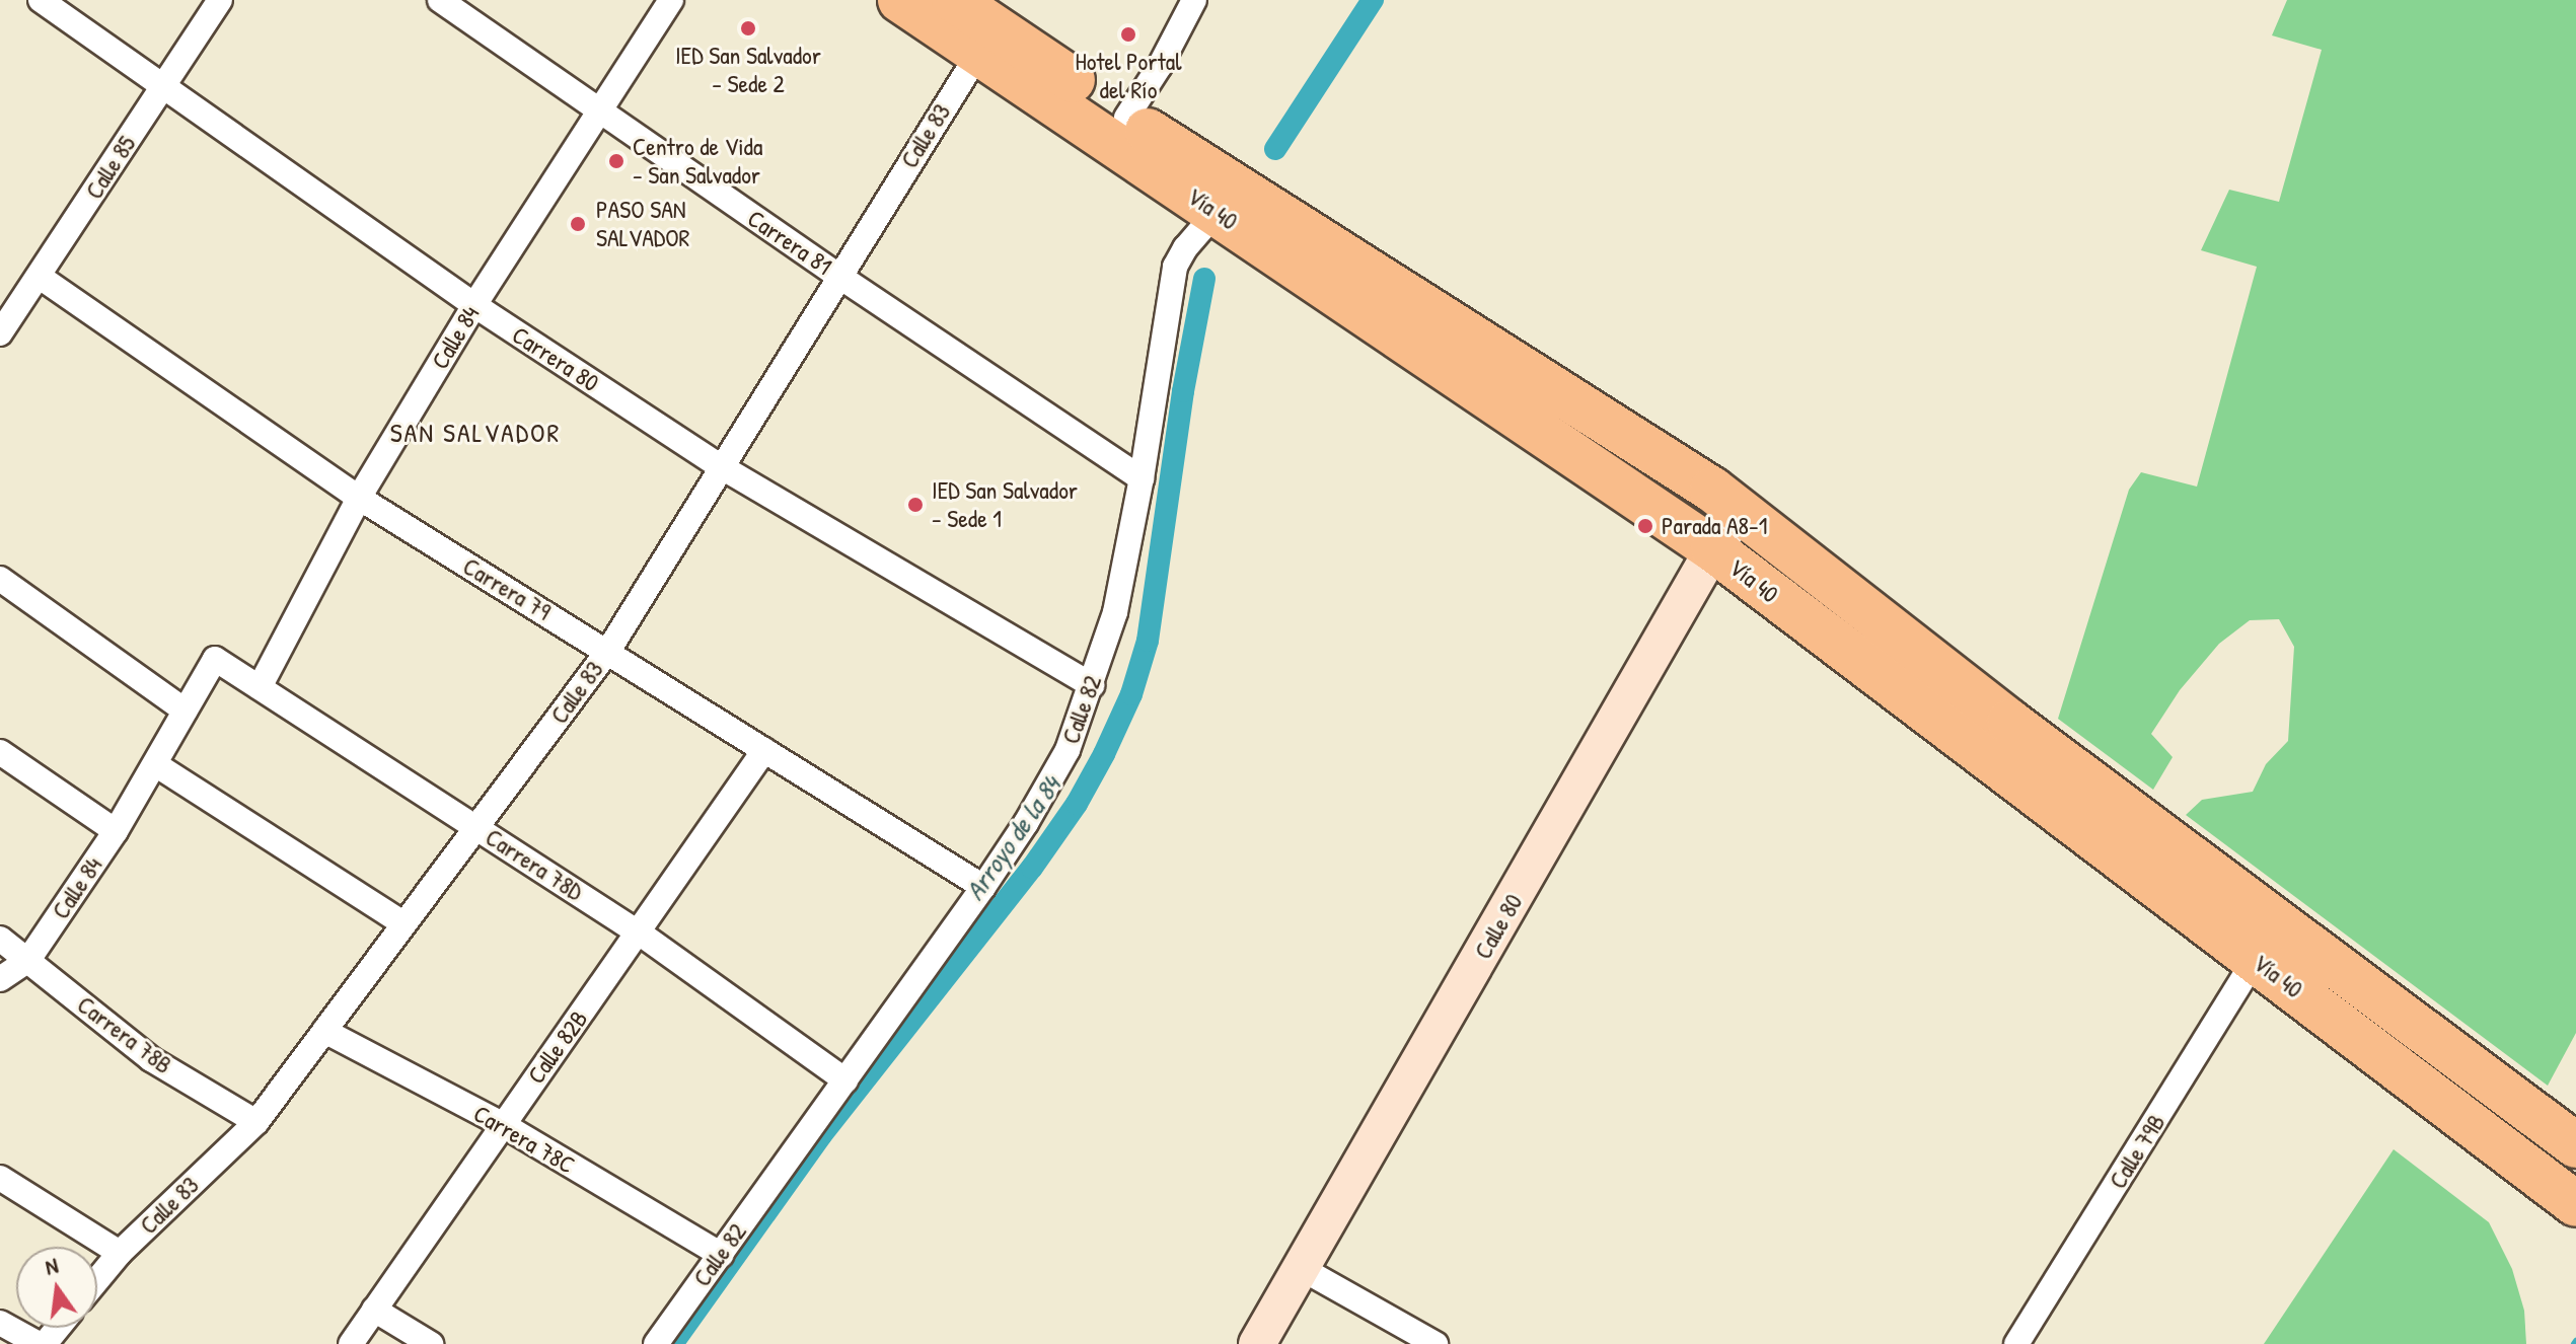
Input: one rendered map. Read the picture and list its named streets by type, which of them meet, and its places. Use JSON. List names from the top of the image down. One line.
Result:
{"streets":{"highway":["Vía 40"],"street":["Calle 83","Calle 85","Carrera 81","Calle 84","Carrera 80","Carrera 79","Calle 82","Carrera 78D","Calle 80","Carrera 78B","Calle 82B","Carrera 78C","Calle 79B"]},"crossings":[["Calle 83","Vía 40"],["Calle 83","Carrera 81"],["Calle 83","Carrera 80"],["Calle 83","Carrera 79"],["Calle 83","Carrera 78D"],["Calle 83","Carrera 78B"],["Calle 83","Carrera 78C"],["Calle 85","Carrera 80"],["Calle 85","Carrera 79"],["Vía 40","Calle 82"],["Vía 40","Calle 80"],["Vía 40","Calle 79B"],["Carrera 81","Calle 84"],["Carrera 81","Calle 82"],["Calle 84","Carrera 80"],["Calle 84","Carrera 79"],["Calle 84","Carrera 78D"],["Calle 84","Carrera 78B"],["Carrera 80","Calle 82"],["Carrera 79","Calle 82"],["Carrera 79","Calle 82B"],["Calle 82","Carrera 78D"],["Calle 82","Carrera 78C"],["Carrera 78D","Calle 82B"],["Calle 82B","Carrera 78C"]],"districts":["SAN SALVADOR"],"water":["Arroyo de la 84"],"places":["IED San Salvador - Sede 2","Hotel Portal del Río","Centro de Vida - San Salvador","PASO SAN SALVADOR","IED San Salvador - Sede 1","Parada A8-1"],"north":"top"}
